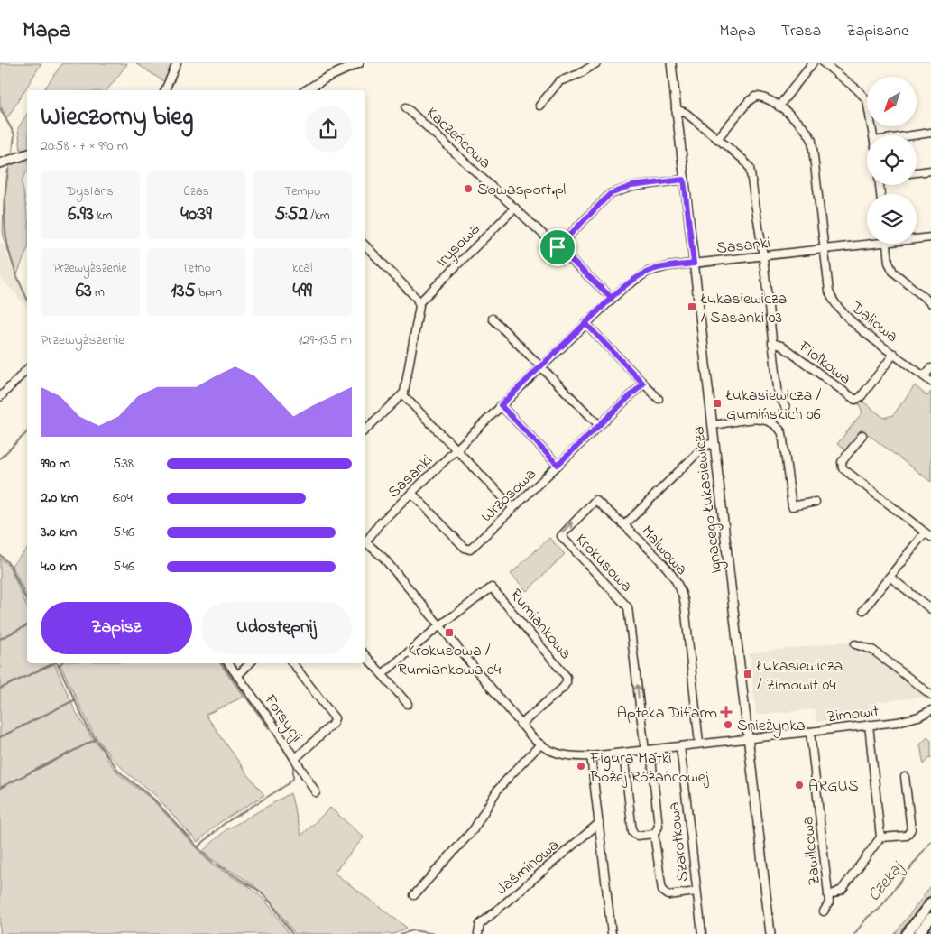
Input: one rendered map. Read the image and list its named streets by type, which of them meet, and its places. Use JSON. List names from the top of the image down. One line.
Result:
{"streets":{"street":["Kaczeńcowa","Irysowa","Sasanki","Daliowa","Fiołkowa","Wrzosowa","Ignacego Łukasiewicza","Malwowa","Krokusowa","Rumiankowa","Zimowit","Forsycji","Szarotkowa","Zawilcowa","Jaśminowa"]},"crossings":[["Kaczeńcowa","Irysowa"],["Kaczeńcowa","Sasanki"],["Sasanki","Daliowa"],["Sasanki","Fiołkowa"],["Sasanki","Wrzosowa"],["Sasanki","Ignacego Łukasiewicza"],["Daliowa","Fiołkowa"],["Fiołkowa","Ignacego Łukasiewicza"],["Ignacego Łukasiewicza","Malwowa"],["Ignacego Łukasiewicza","Zimowit"],["Malwowa","Krokusowa"],["Krokusowa","Szarotkowa"],["Zimowit","Zawilcowa"]],"water":["Czekaj"],"places":{"other":["Sowasport.pl","Śnieżynka","Figura Matki Bożej Różańcowej","ARGUS"],"transit":["Łukasiewicza / Sasanki 03","Łukasiewicza / Gumińskich 06","Krokusowa / Rumiankowa 04","Łukasiewicza / Zimowit 04"],"health":["Apteka Difarm"]},"north":"bottom left","page":{"header":"Mapa","nav":["Mapa","Trasa","Zapisane"],"heading":["Wieczorny bieg","20:58 · 7 × 990 m"],"stats":[["Dystans","6.93 km"],["Czas","40:39"],["Tempo","5:52 /km"],["Przewyższenie","63 m"],["Tętno","135 bpm"],["kcal","499"]],"chart":["Przewyższenie","129–135 m"],"list":[{"name":"990 m","note":"5:38"},{"name":"2.0 km","note":"6:04"},{"name":"3.0 km","note":"5:46"},{"name":"4.0 km","note":"5:46"}],"buttons":["Zapisz","Udostępnij"]}}
